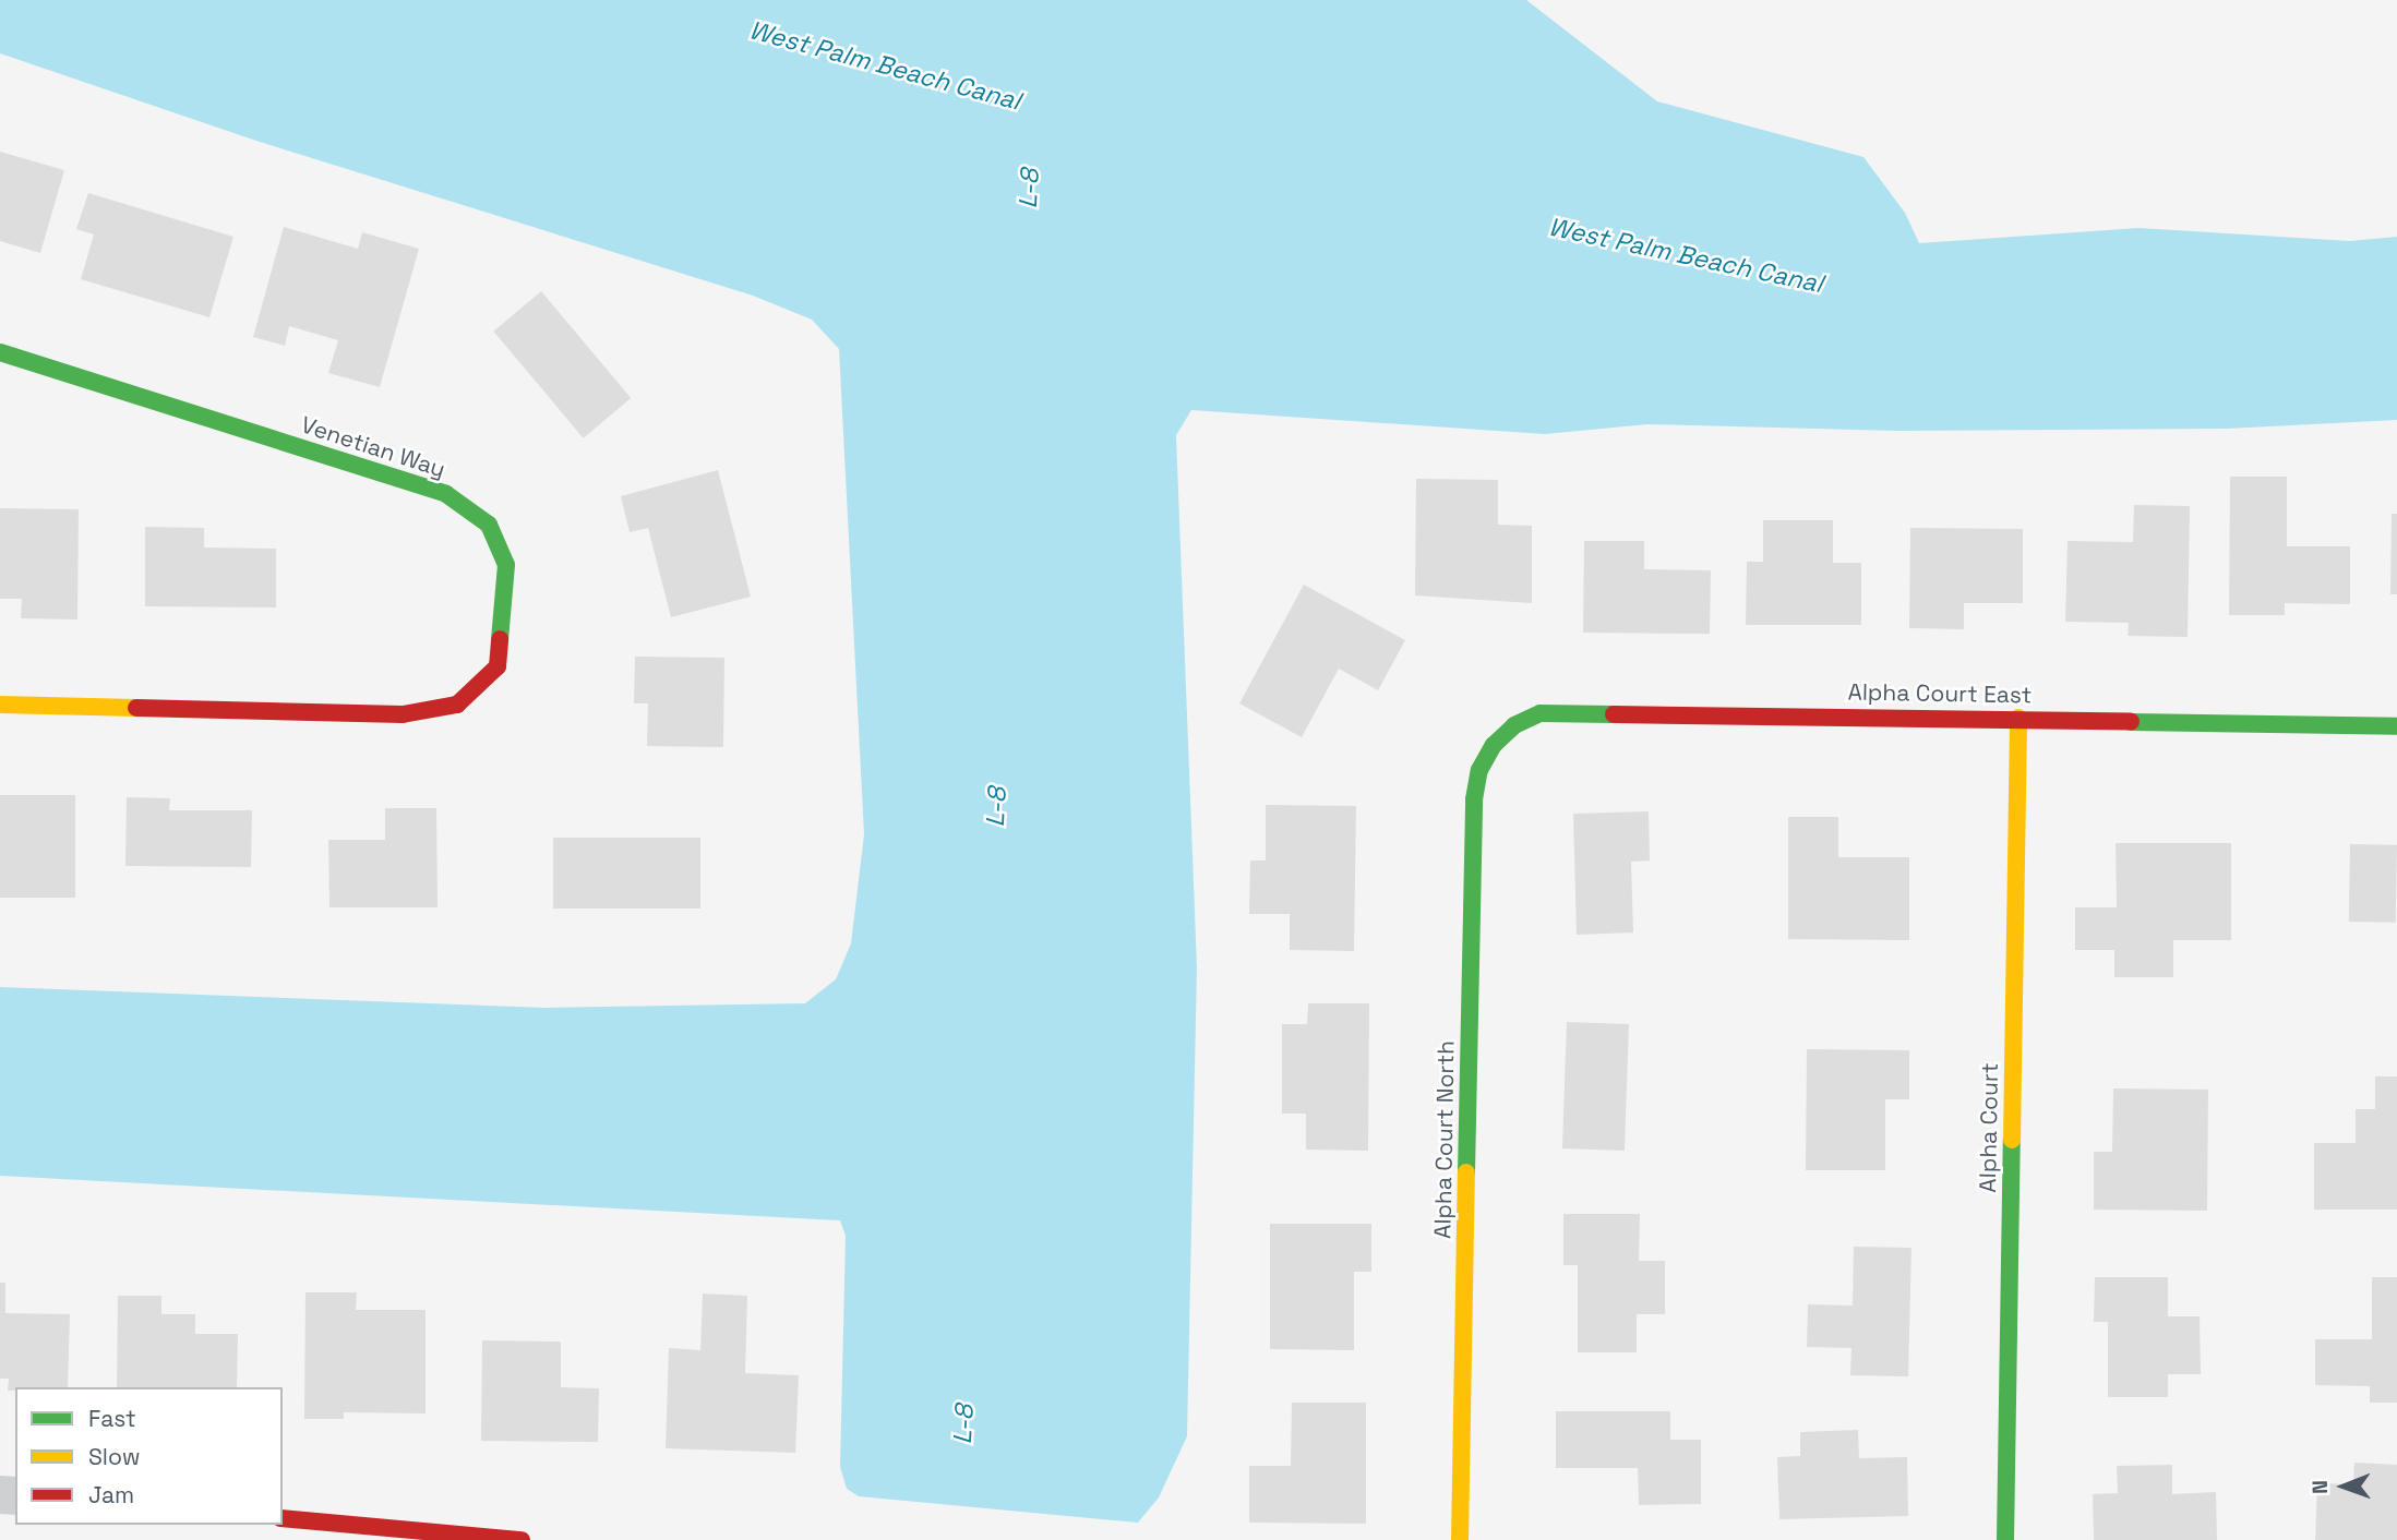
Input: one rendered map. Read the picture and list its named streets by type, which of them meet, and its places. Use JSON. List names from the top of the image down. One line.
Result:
{"streets":{"street":["Venetian Way","Alpha Court East","Alpha Court","Alpha Court North"]},"crossings":[["Alpha Court East","Alpha Court"],["Alpha Court East","Alpha Court North"]],"water":["West Palm Beach Canal","L-8"],"legend":["Fast","Slow","Jam"],"north":"left"}
